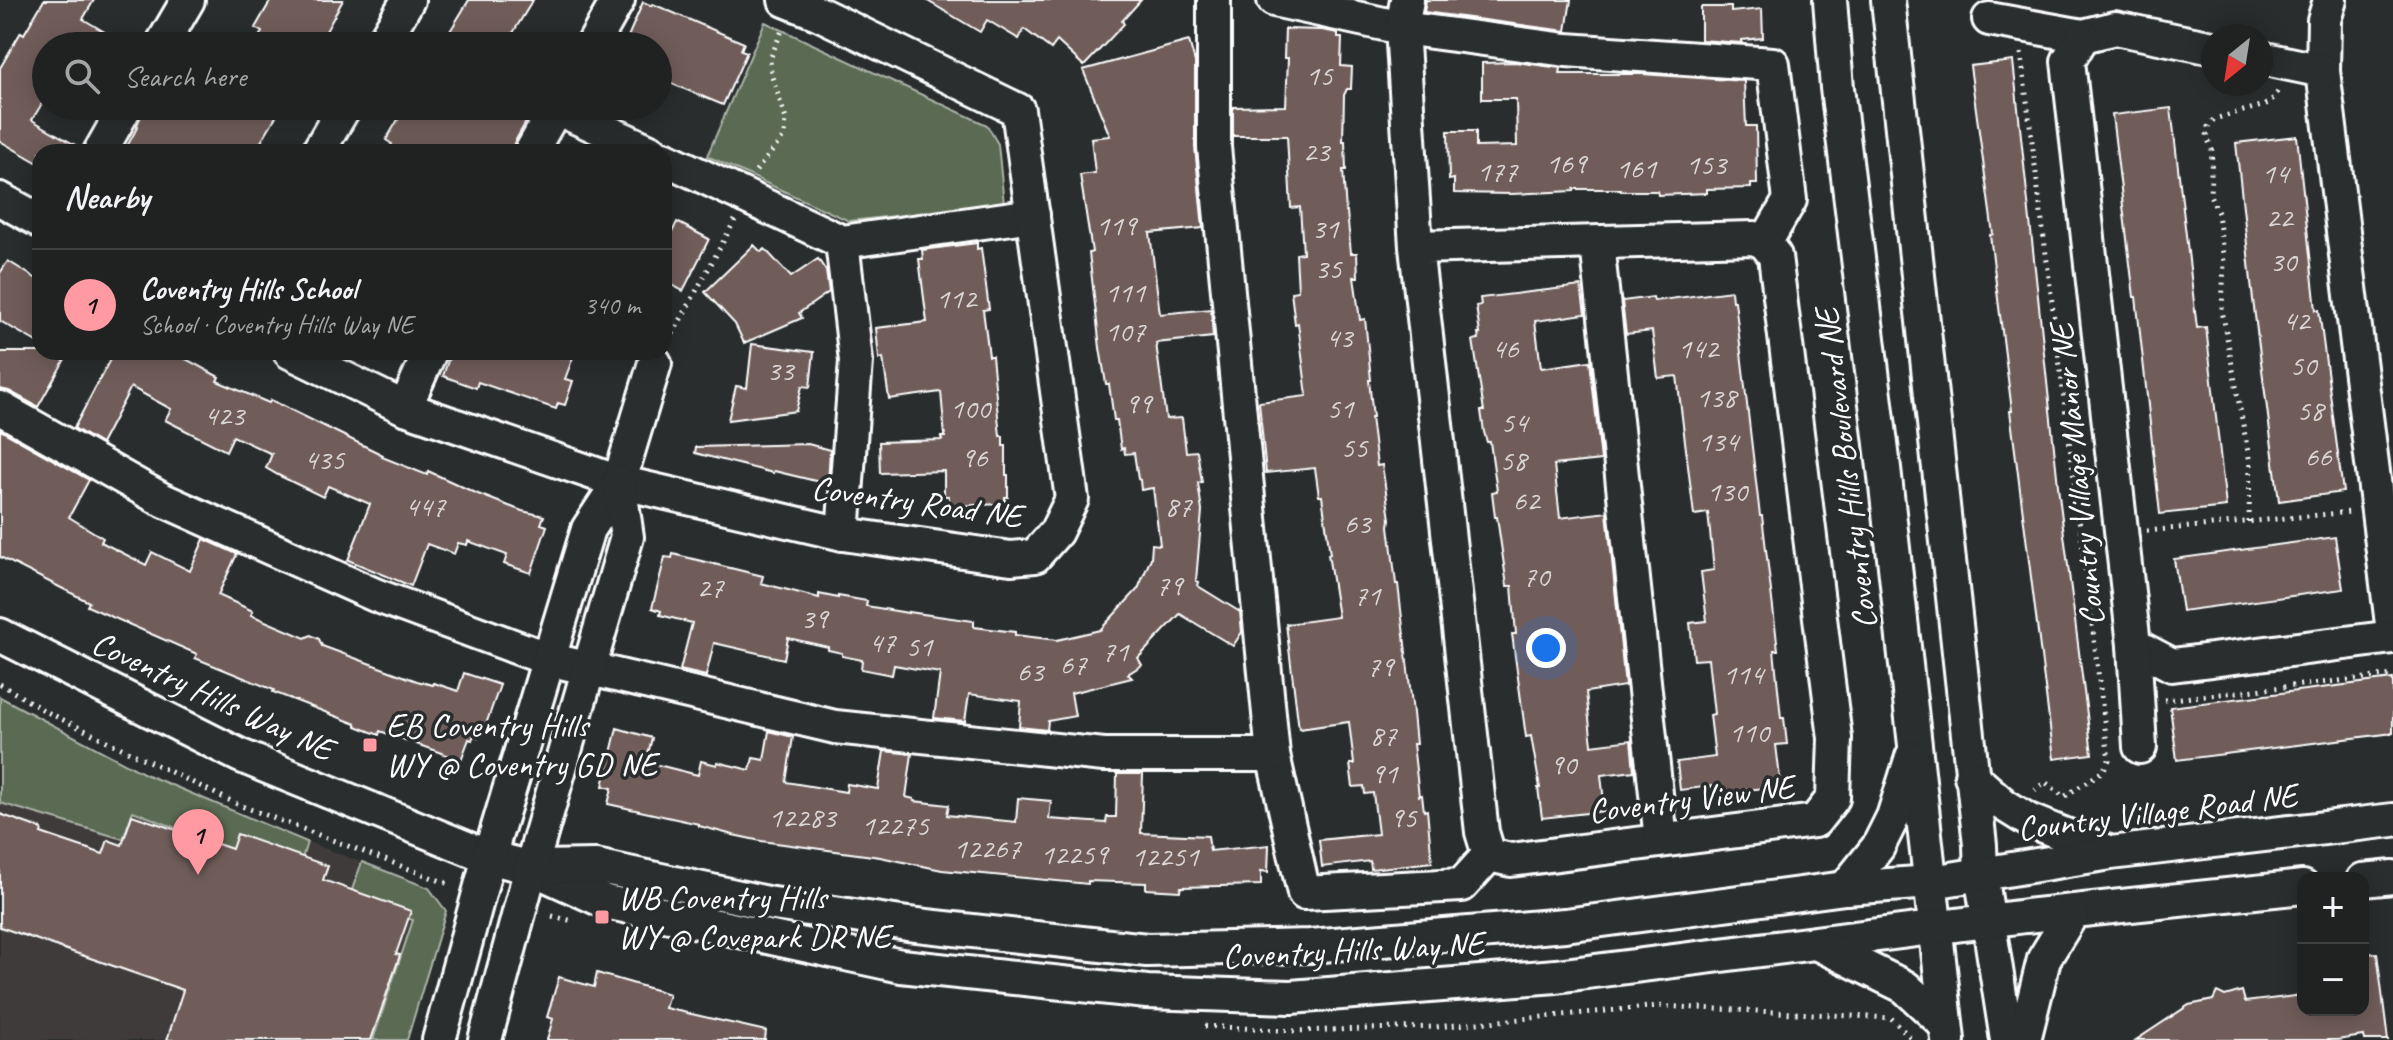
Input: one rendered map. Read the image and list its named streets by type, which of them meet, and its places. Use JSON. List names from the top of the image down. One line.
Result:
{"streets":{"street":["Coventry Hills Boulevard NE","Country Village Manor NE","Coventry Road NE","Coventry Hills Way NE","Coventry View NE","Country Village Road NE"]},"crossings":[["Coventry Hills Boulevard NE","Coventry Hills Way NE"],["Coventry Hills Boulevard NE","Country Village Road NE"],["Coventry Hills Way NE","Country Village Road NE"]],"places":{"transit":["EB Coventry Hills WY @ Coventry GD NE","WB Coventry Hills WY @ Covepark DR NE"]},"house_numbers":["15","23","169","153","161","177","14","22","119","31","30","35","111","112","42","107","43","46","142","50","33","138","99","100","51","58","423","54","134","55","66","96","435","58","130","62","447","87","63","70","79","27","71","39","47","51","71","67","79","63","114","110","87","90","91","12283","95","12275","12267","12259","12251"],"north":"bottom left","page":{"search":"Search here","heading":"Nearby","list":[{"mark":"1","name":"Coventry Hills School","note":"School · Coventry Hills Way NE","value":"340 m"}],"pins":"1","map_buttons":["+","−"]}}
